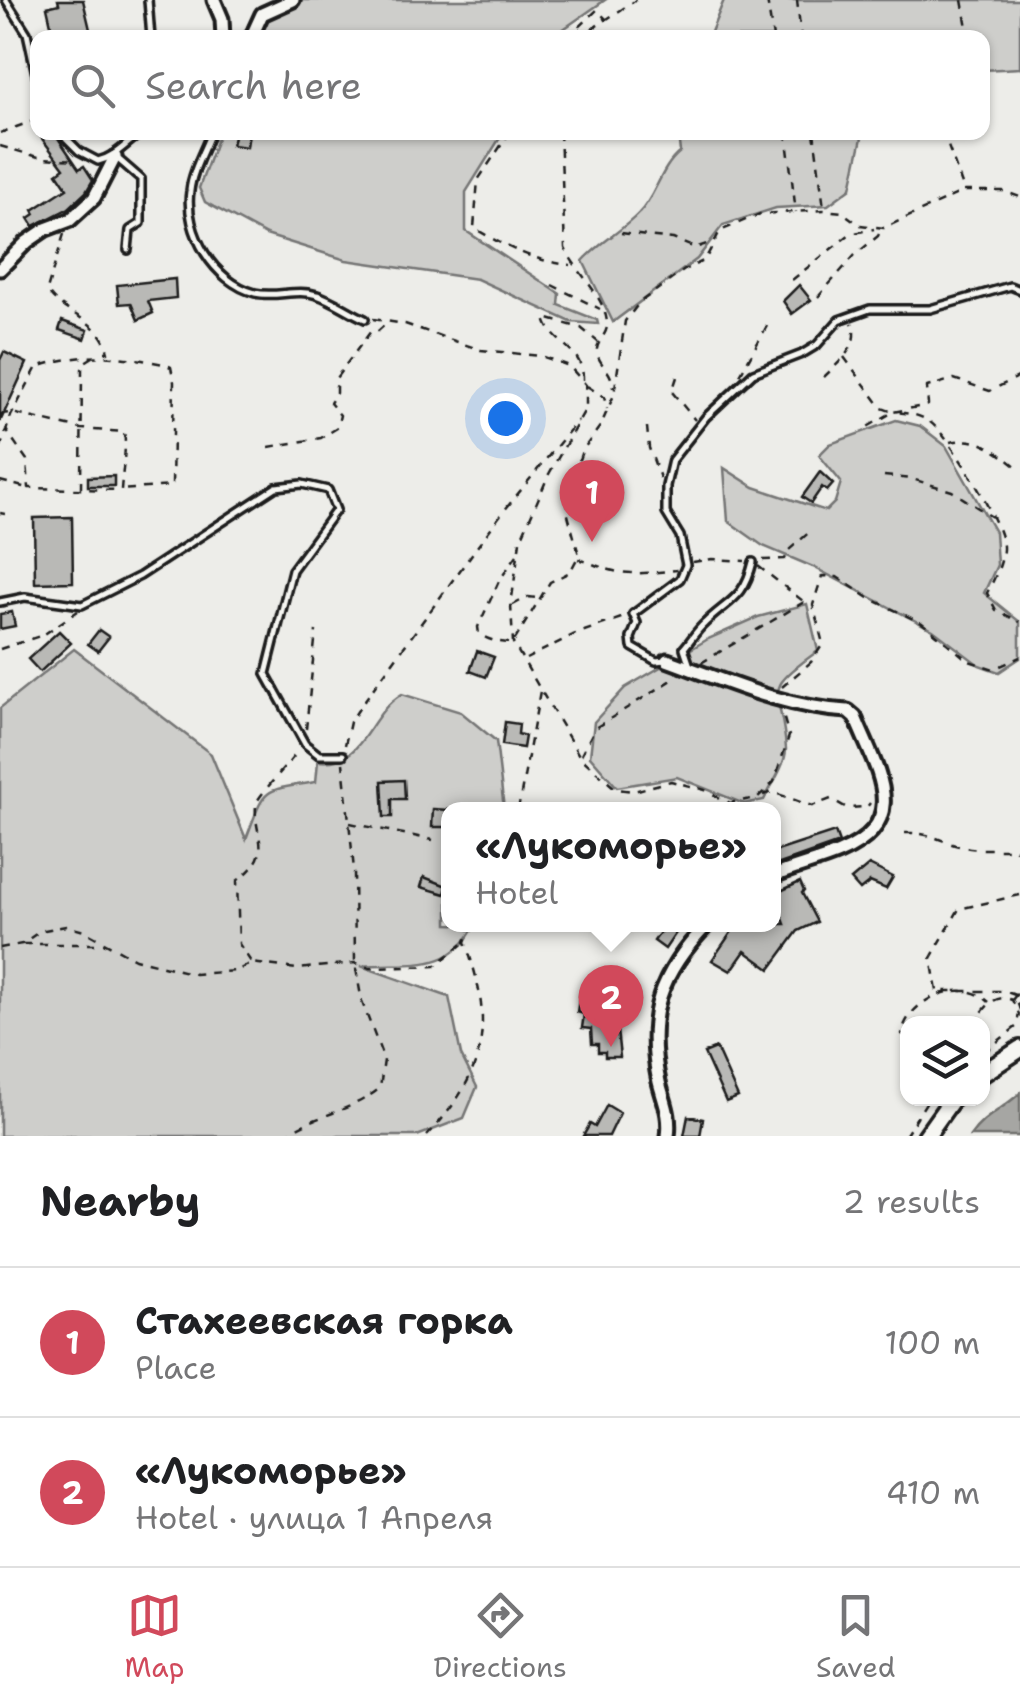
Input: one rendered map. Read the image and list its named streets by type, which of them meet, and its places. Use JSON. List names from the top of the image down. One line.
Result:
{"page":{"search":"Search here","pins":["1","2"],"popup":["«Лукоморье»","Hotel"],"heading":["Nearby","2 results"],"list":[{"mark":"1","name":"Стахеевская горка","note":"Place","value":"100 m"},{"mark":"2","name":"«Лукоморье»","note":"Hotel · улица 1 Апреля","value":"410 m"}],"nav":["Map","Directions","Saved"]}}
